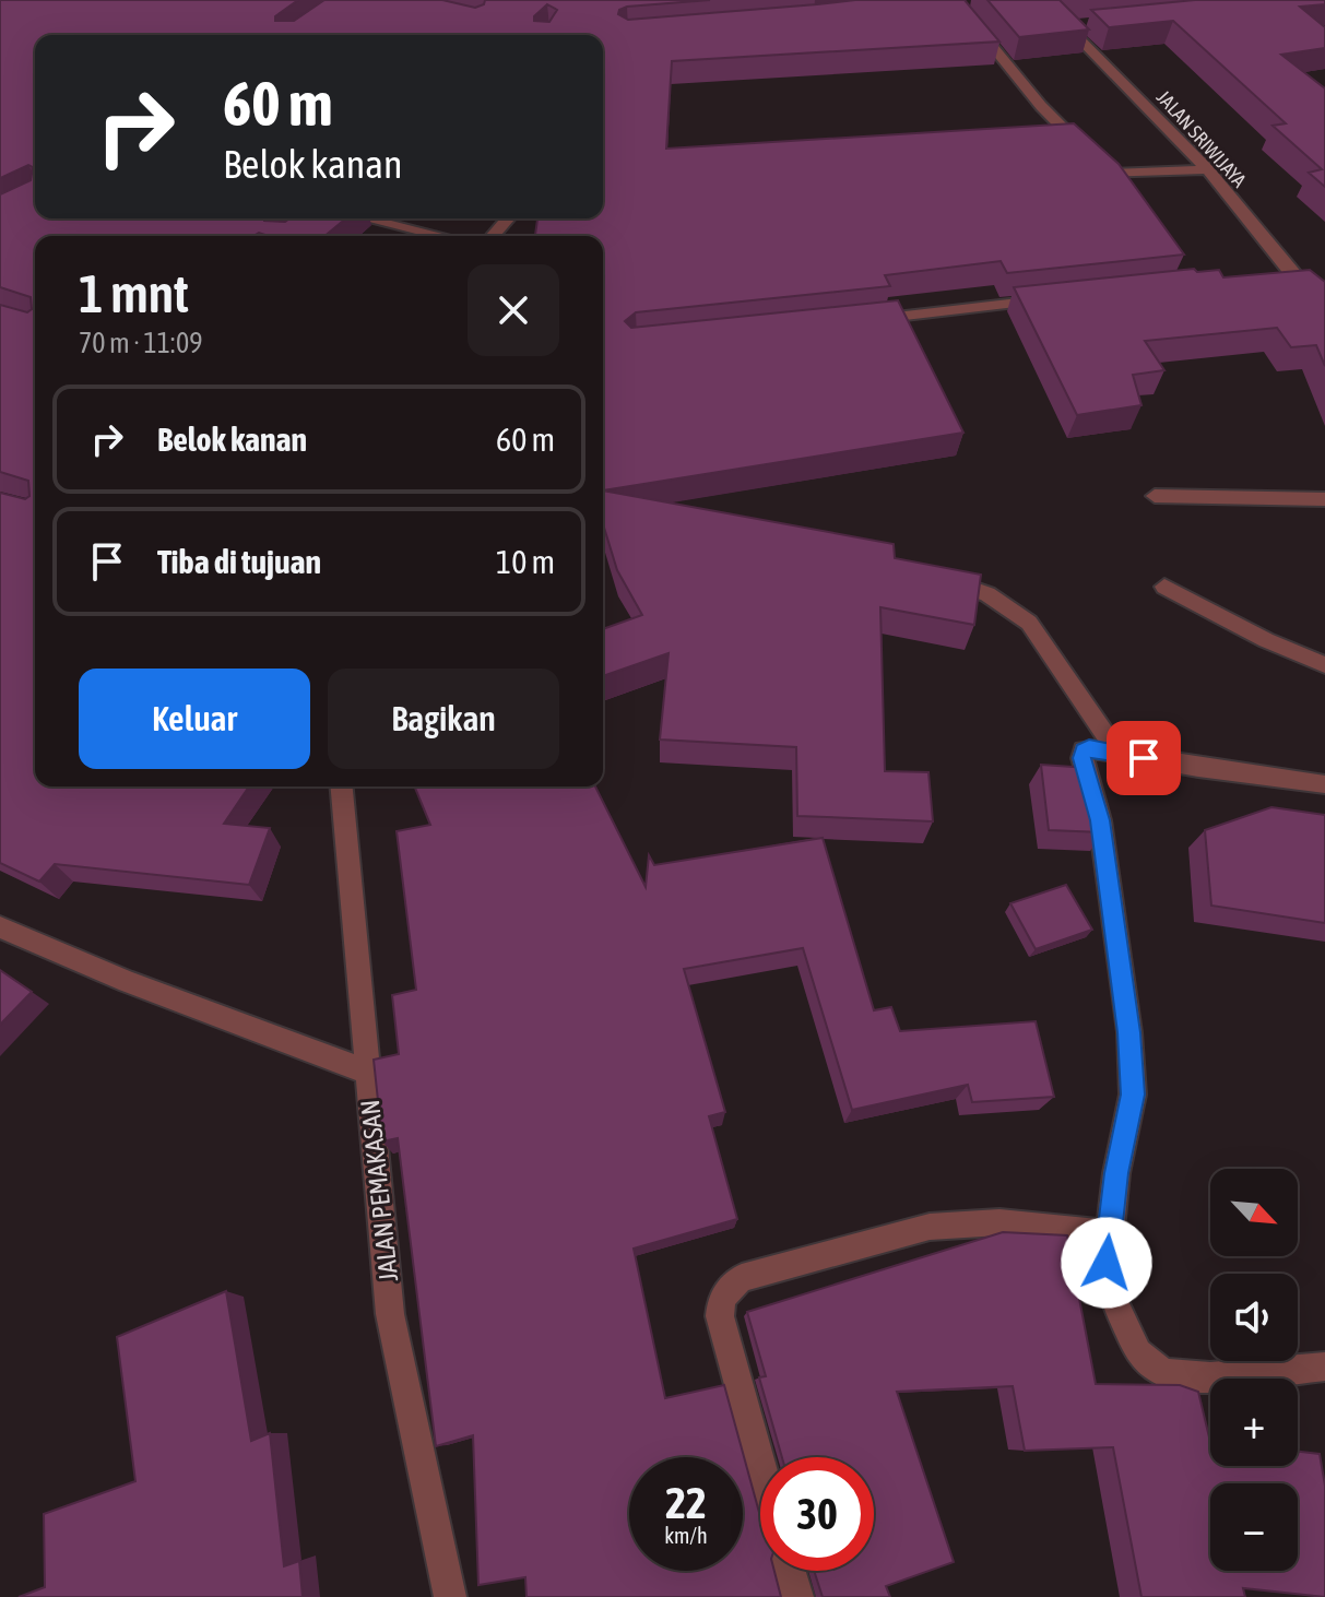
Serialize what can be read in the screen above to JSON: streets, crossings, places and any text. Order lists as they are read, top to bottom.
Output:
{
  "streets": {
    "street": ["JALAN SRIWIJAYA", "JALAN PEMAKASAN"]
  },
  "north": "bottom right",
  "page": {
    "turn": ["60 m", "Belok kanan"],
    "heading": ["1 mnt", "70 m · 11:09"],
    "list": [
      {
        "name": "Belok kanan",
        "value": "60 m"
      },
      {
        "name": "Tiba di tujuan",
        "value": "10 m"
      }
    ],
    "buttons": ["Keluar", "Bagikan"],
    "map_buttons": ["+", "−"],
    "speed": "22 km/h",
    "limit": "30"
  }
}
